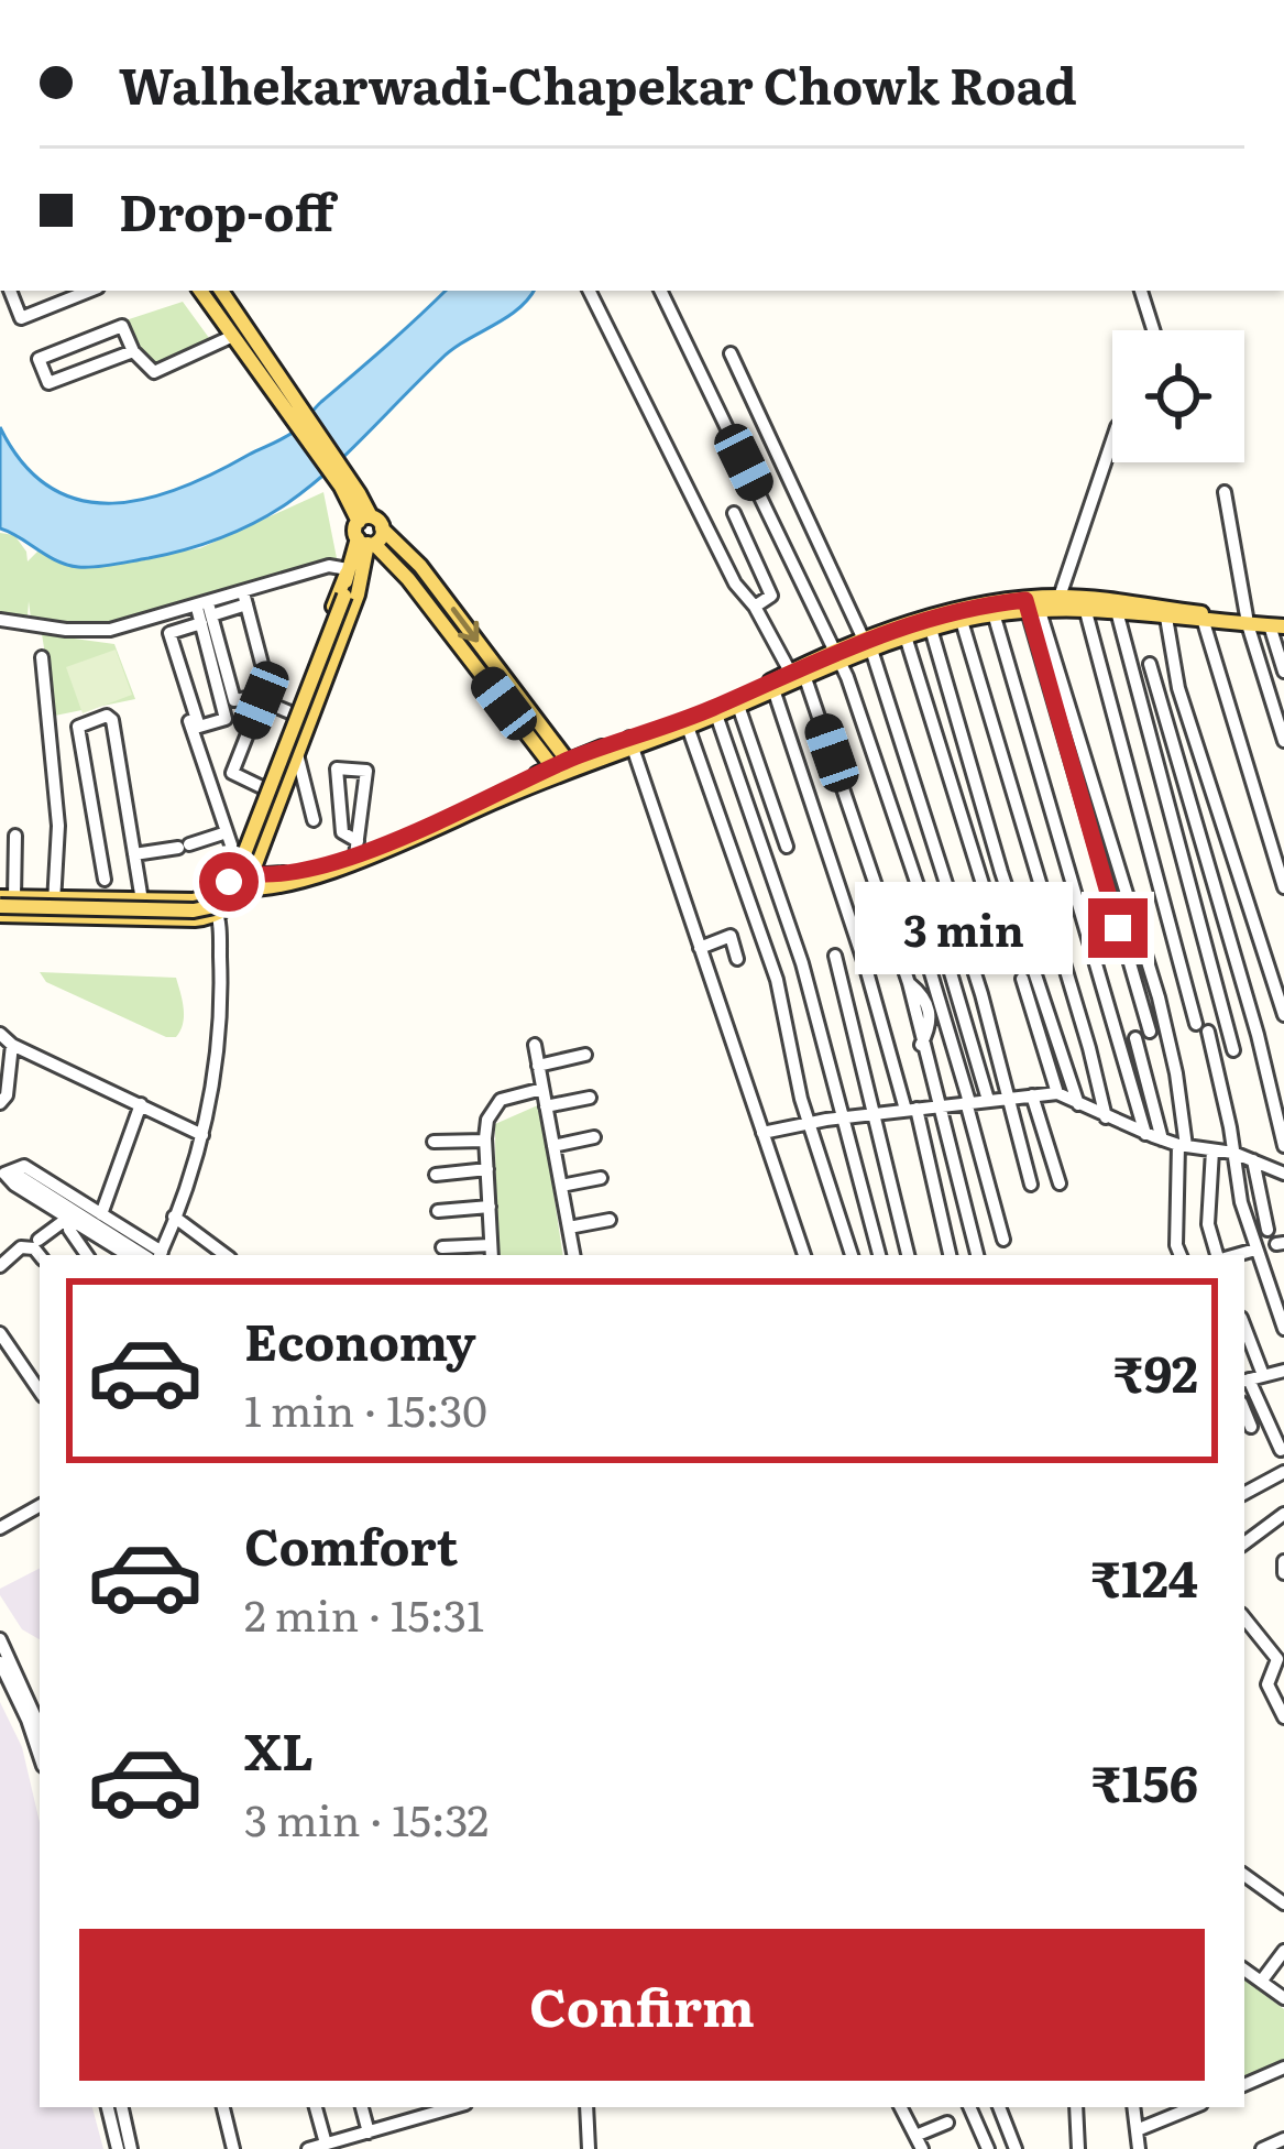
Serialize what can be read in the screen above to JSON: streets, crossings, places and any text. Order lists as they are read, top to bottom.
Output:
{
  "page": {
    "banner": ["Walhekarwadi-Chapekar Chowk Road", "Drop-off"],
    "bubble": "3 min",
    "list": [
      {
        "name": "Economy",
        "note": "1 min · 15:30",
        "value": "₹92"
      },
      {
        "name": "Comfort",
        "note": "2 min · 15:31",
        "value": "₹124"
      },
      {
        "name": "XL",
        "note": "3 min · 15:32",
        "value": "₹156"
      }
    ],
    "buttons": "Confirm"
  }
}
